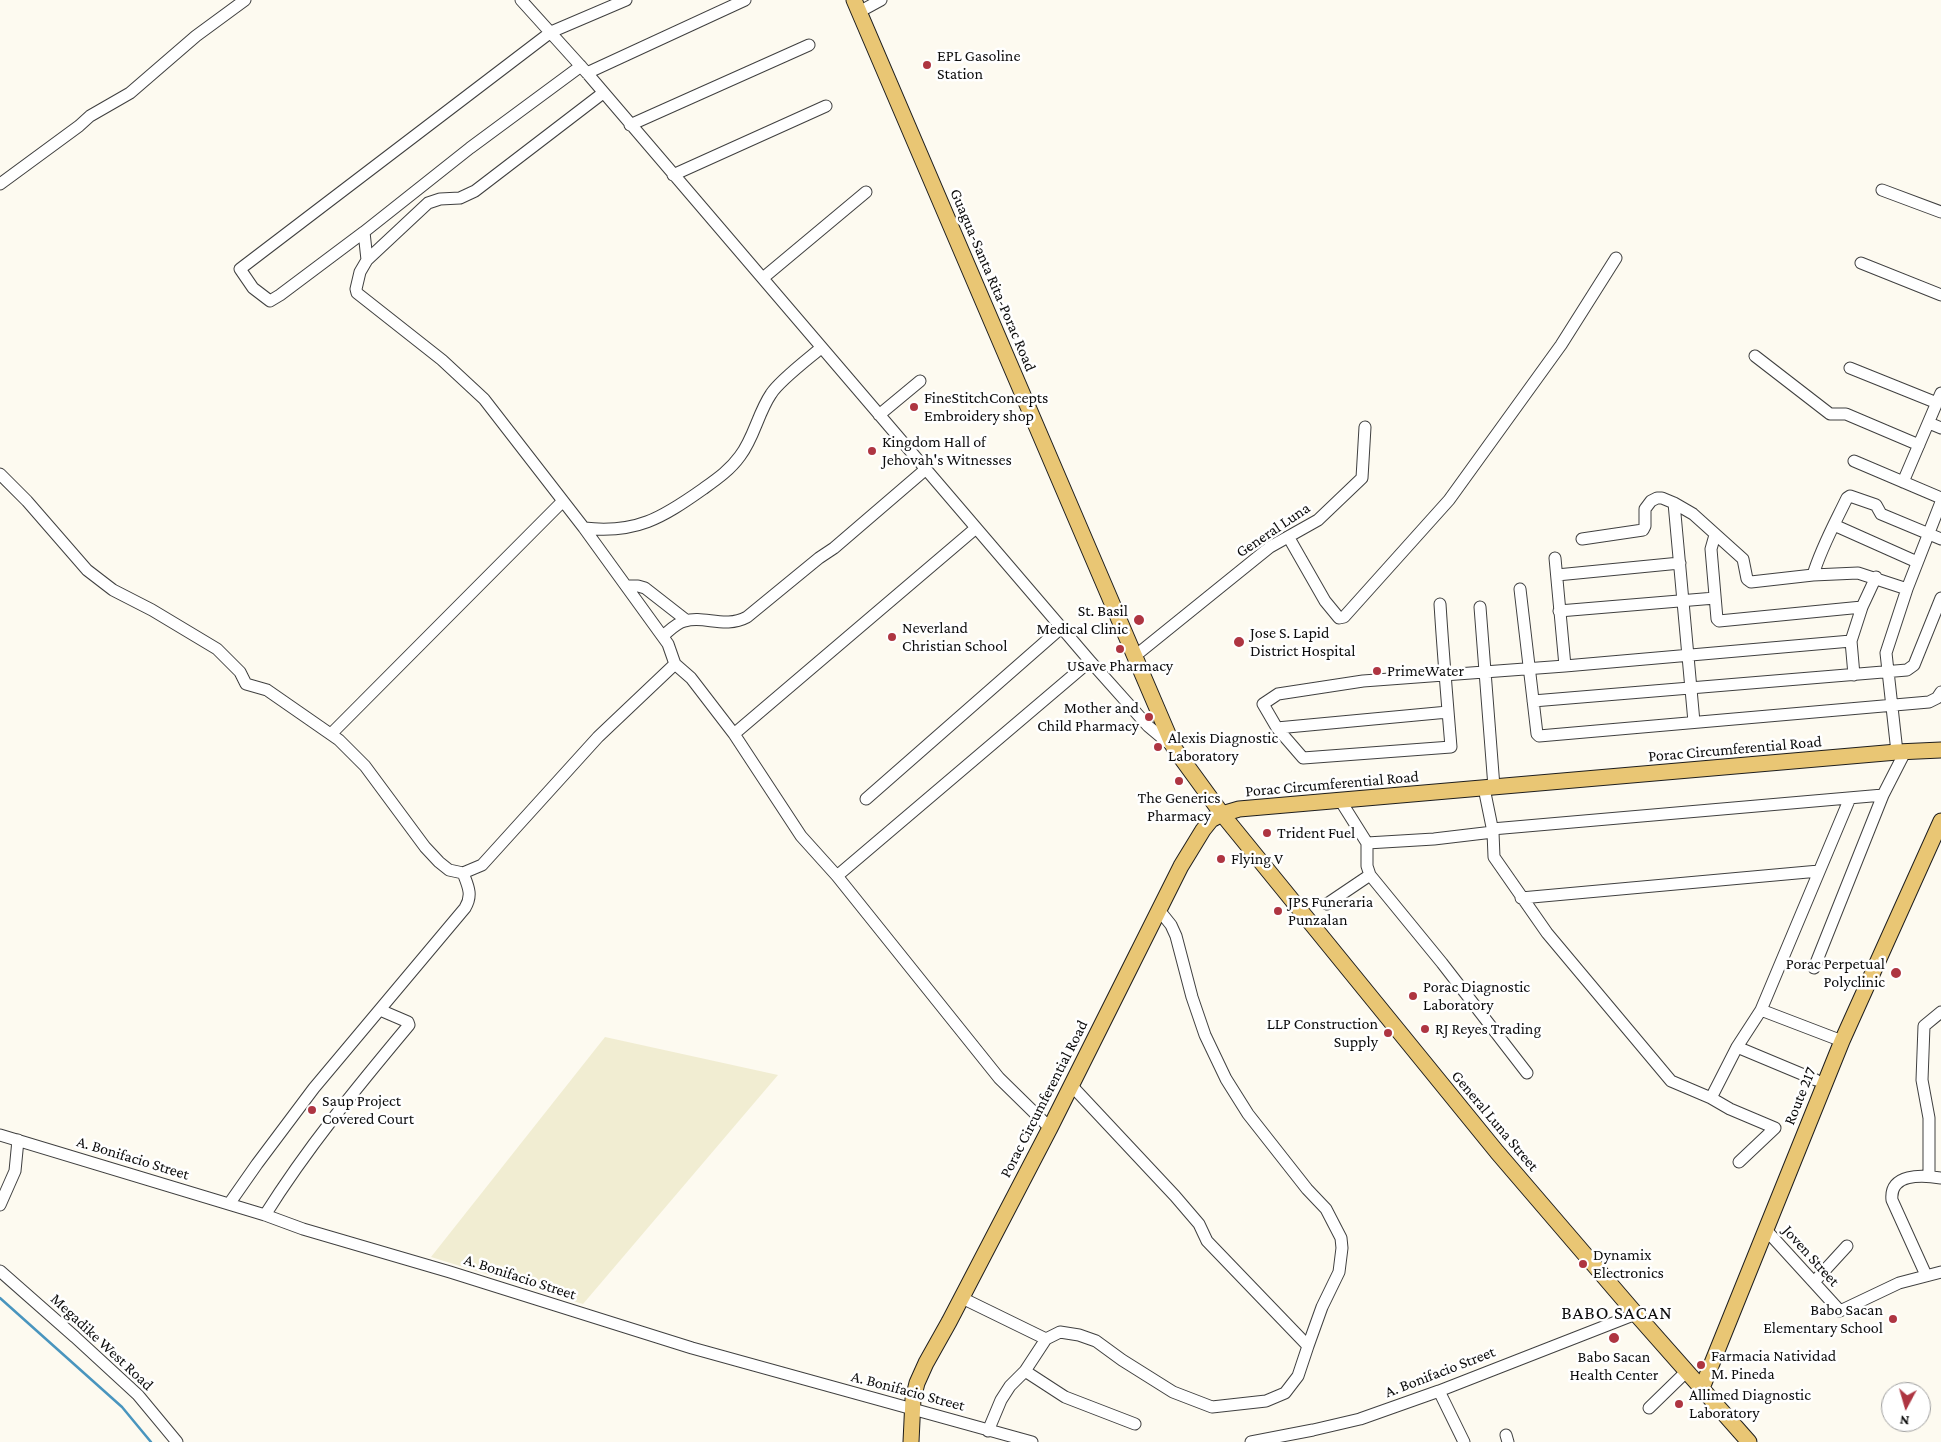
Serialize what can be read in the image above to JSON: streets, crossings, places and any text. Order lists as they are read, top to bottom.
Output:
{
  "streets": {
    "main road": [
      "Guagua-Santa Rita-Porac Road",
      "Porac Circumferential Road",
      "Route 217",
      "General Luna Street"
    ],
    "street": [
      "General Luna",
      "A. Bonifacio Street",
      "Joven Street",
      "Megadike West Road"
    ]
  },
  "crossings": [
    ["Guagua-Santa Rita-Porac Road", "General Luna"],
    ["Guagua-Santa Rita-Porac Road", "Porac Circumferential Road"],
    ["Guagua-Santa Rita-Porac Road", "General Luna Street"],
    ["Porac Circumferential Road", "General Luna Street"],
    ["Porac Circumferential Road", "A. Bonifacio Street"],
    ["Route 217", "General Luna Street"],
    ["Route 217", "Joven Street"],
    ["General Luna Street", "A. Bonifacio Street"]
  ],
  "districts": ["BABO SACAN"],
  "places": [
    "EPL Gasoline Station",
    "FineStitchConcepts Embroidery shop",
    "Kingdom Hall of Jehovah's Witnesses",
    "St. Basil Medical Clinic",
    "Neverland Christian School",
    "Jose S. Lapid District Hospital",
    "USave Pharmacy",
    "PrimeWater",
    "Mother and Child Pharmacy",
    "Alexis Diagnostic Laboratory",
    "The Generics Pharmacy",
    "Trident Fuel",
    "Flying V",
    "JPS Funeraria Punzalan",
    "Porac Perpetual Polyclinic",
    "Porac Diagnostic Laboratory",
    "RJ Reyes Trading",
    "LLP Construction Supply",
    "Saup Project Covered Court",
    "Dynamix Electronics",
    "Babo Sacan Elementary School",
    "Babo Sacan Health Center",
    "Farmacia Natividad M. Pineda",
    "Allimed Diagnostic Laboratory"
  ],
  "north": "bottom"
}
